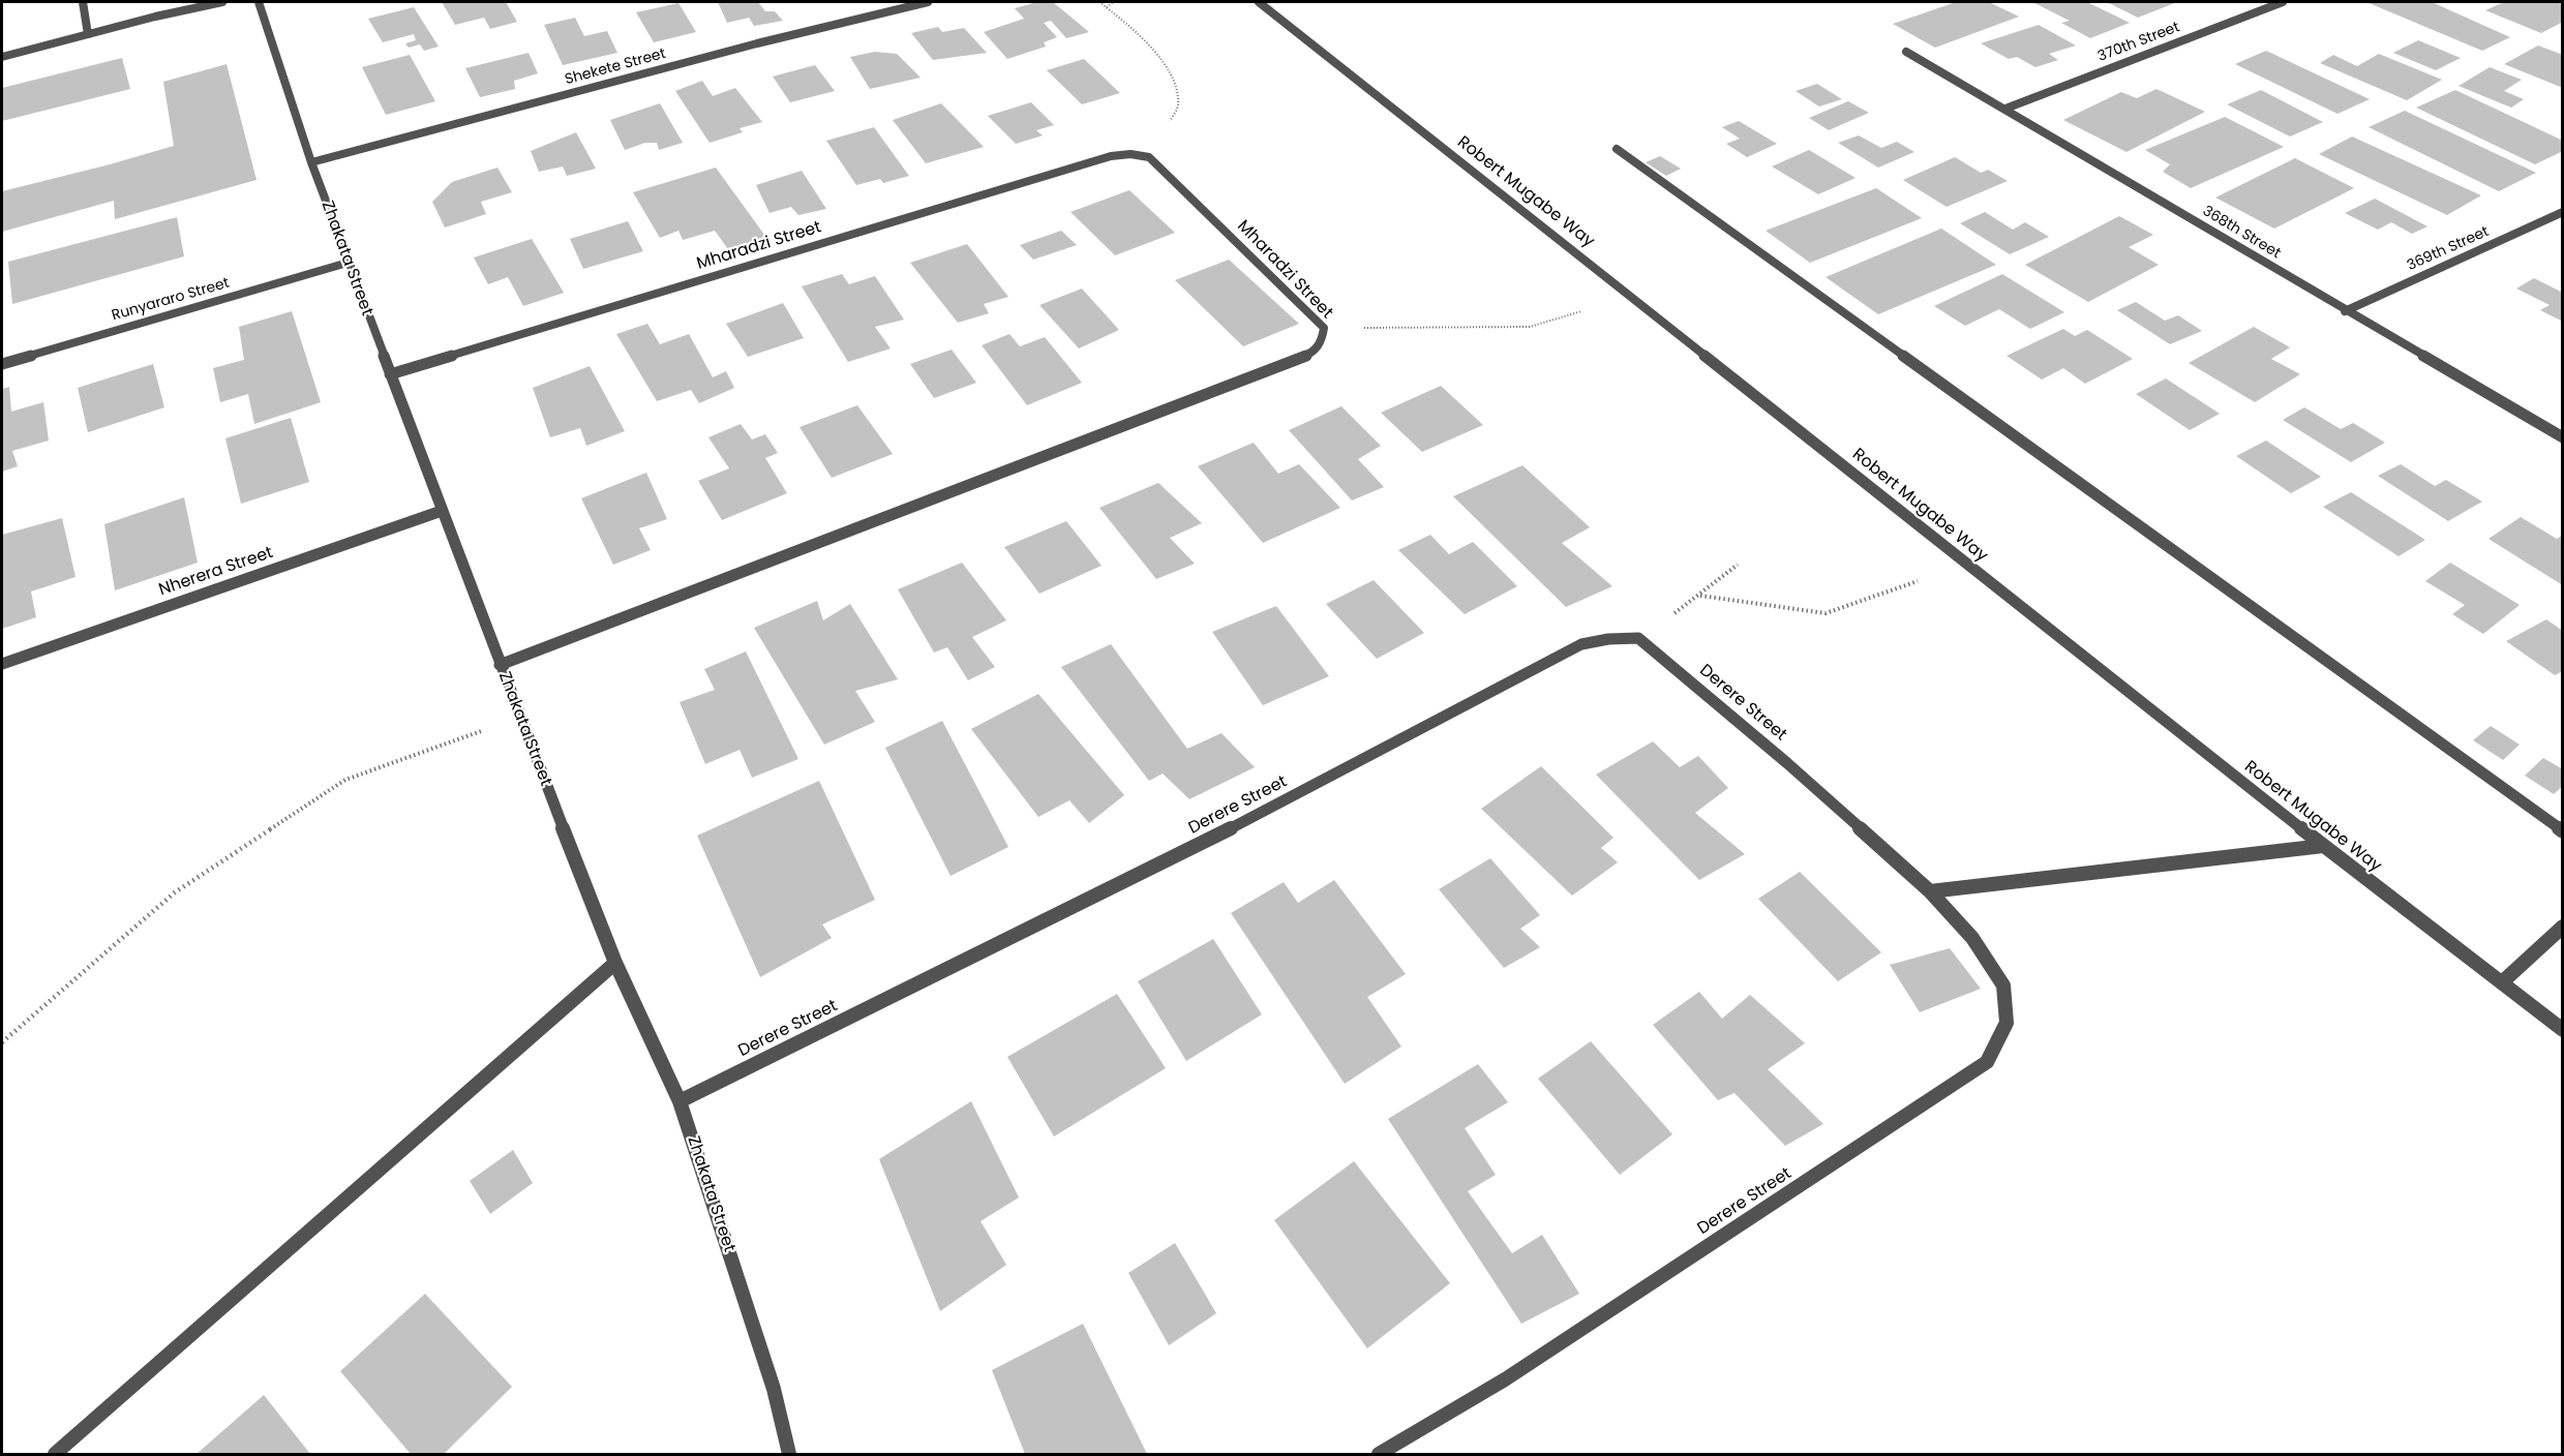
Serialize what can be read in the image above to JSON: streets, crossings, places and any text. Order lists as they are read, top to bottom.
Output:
{
  "streets": {
    "street": [
      "370th Street",
      "Shekete Street",
      "Robert Mugabe Way",
      "368th Street",
      "Mharadzi Street",
      "369th Street",
      "Zhakata Street",
      "Runyararo Street",
      "Nherera Street",
      "Derere Street"
    ]
  },
  "crossings": [
    ["370th Street", "368th Street"],
    ["Shekete Street", "Zhakata Street"],
    ["368th Street", "369th Street"],
    ["Mharadzi Street", "Zhakata Street"],
    ["Zhakata Street", "Runyararo Street"],
    ["Zhakata Street", "Nherera Street"],
    ["Zhakata Street", "Derere Street"]
  ]
}
